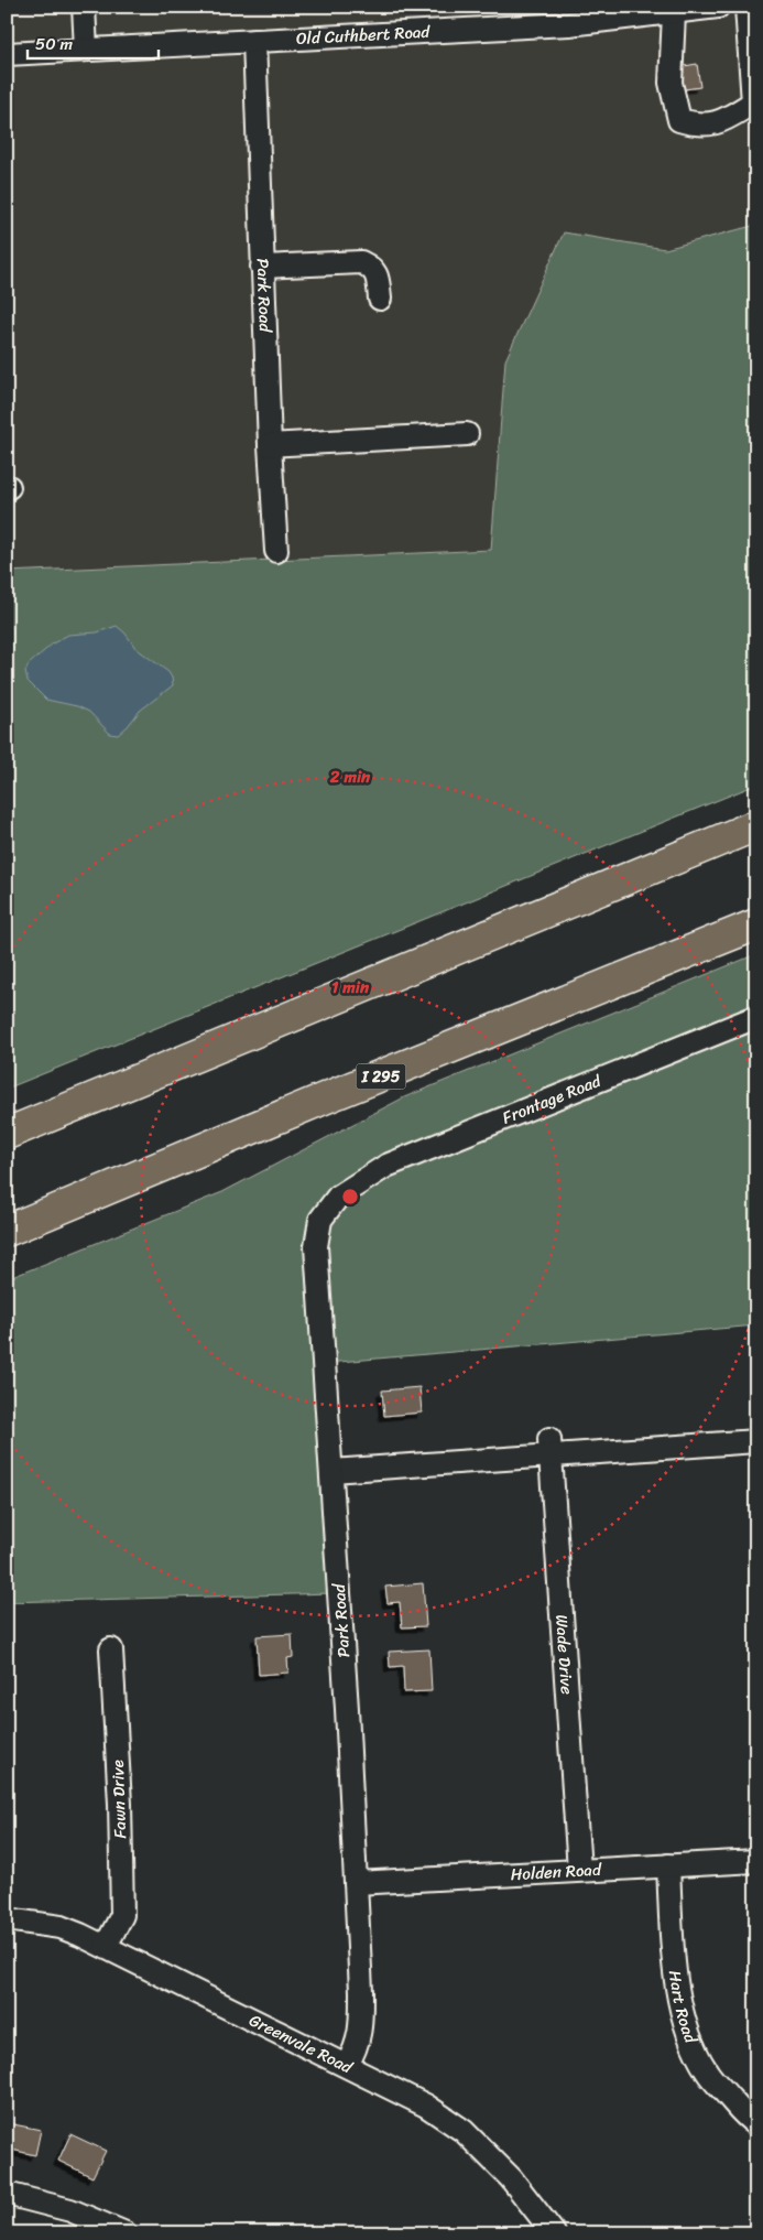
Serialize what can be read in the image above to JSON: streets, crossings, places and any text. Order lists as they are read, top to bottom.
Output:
{
  "streets": {
    "highway": ["I 295"],
    "street": [
      "Old Cuthbert Road",
      "Park Road",
      "Frontage Road",
      "Wade Drive",
      "Fawn Drive",
      "Holden Road",
      "Hart Road",
      "Greenvale Road"
    ]
  },
  "crossings": [
    ["Old Cuthbert Road", "Park Road"],
    ["Park Road", "Frontage Road"],
    ["Park Road", "Holden Road"],
    ["Park Road", "Greenvale Road"],
    ["Wade Drive", "Holden Road"],
    ["Fawn Drive", "Greenvale Road"],
    ["Holden Road", "Hart Road"]
  ],
  "scale_bar": "50 m",
  "rings": ["2 min", "1 min"]
}
